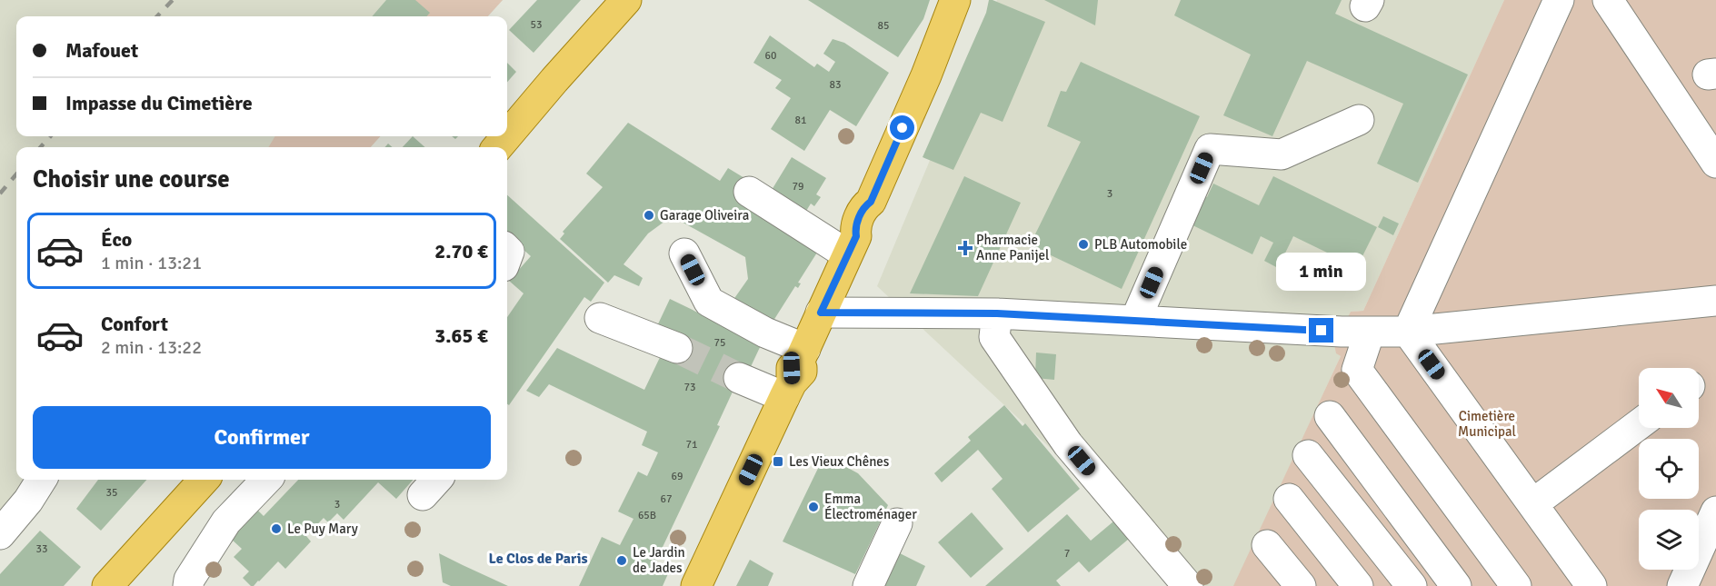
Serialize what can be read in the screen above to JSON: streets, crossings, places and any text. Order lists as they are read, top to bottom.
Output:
{
  "districts": ["Le Clos de Paris"],
  "parks": ["Cimetière Municipal"],
  "places": {
    "other": [
      "Garage Oliveira",
      "PLB Automobile",
      "Emma Électroménager",
      "Le Puy Mary",
      "Le Jardin de Jades"
    ],
    "health": ["Pharmacie Anne Panijel"],
    "transit": ["Les Vieux Chênes"]
  },
  "house_numbers": [
    "53",
    "85",
    "60",
    "83",
    "81",
    "79",
    "3",
    "75",
    "73",
    "71",
    "69",
    "35",
    "67",
    "3",
    "65B",
    "33",
    "7"
  ],
  "north": "top left",
  "page": {
    "banner": ["Mafouet", "Impasse du Cimetière"],
    "heading": "Choisir une course",
    "list": [
      {
        "name": "Éco",
        "note": "1 min · 13:21",
        "value": "2.70 €"
      },
      {
        "name": "Confort",
        "note": "2 min · 13:22",
        "value": "3.65 €"
      }
    ],
    "bubble": "1 min",
    "buttons": "Confirmer"
  }
}
